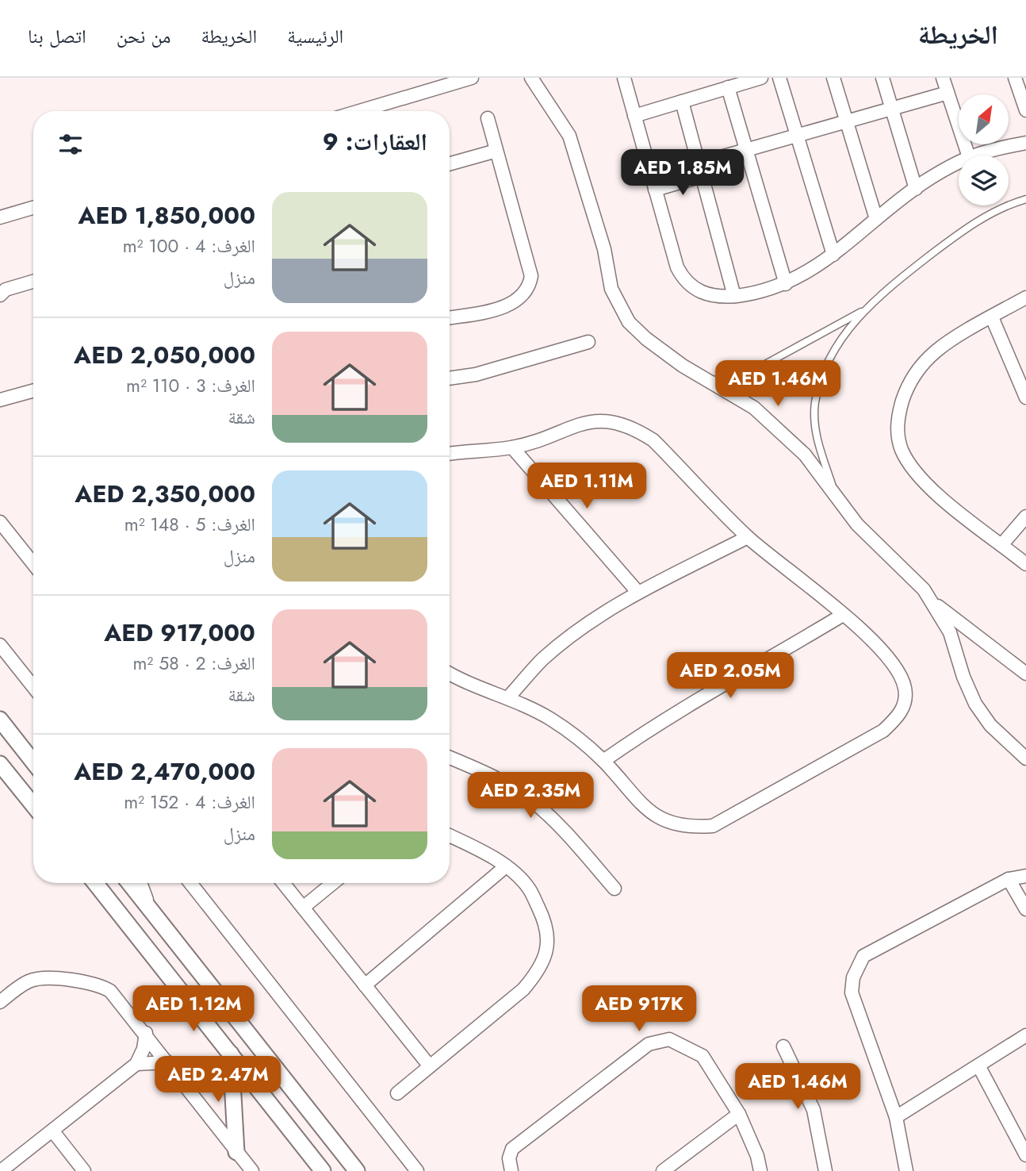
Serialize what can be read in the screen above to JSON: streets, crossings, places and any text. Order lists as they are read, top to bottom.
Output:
{
  "north": "top right",
  "page": {
    "header": "الخريطة",
    "nav": [
      "الرئيسية",
      "الخريطة",
      "من نحن",
      "اتصل بنا"
    ],
    "heading": "العقارات: 9",
    "price": [
      "AED 1.85M",
      "AED 1.46M",
      "AED 1.11M",
      "AED 2.05M",
      "AED 2.35M",
      "AED 1.12M",
      "AED 917K",
      "AED 2.47M",
      "AED 1.46M"
    ],
    "list": [
      {
        "name": "AED 1,850,000",
        "note": "الغرف: 4 · 100 m² · منزل"
      },
      {
        "name": "AED 2,050,000",
        "note": "الغرف: 3 · 110 m² · شقة"
      },
      {
        "name": "AED 2,350,000",
        "note": "الغرف: 5 · 148 m² · منزل"
      },
      {
        "name": "AED 917,000",
        "note": "الغرف: 2 · 58 m² · شقة"
      },
      {
        "name": "AED 2,470,000",
        "note": "الغرف: 4 · 152 m² · منزل"
      }
    ]
  }
}
